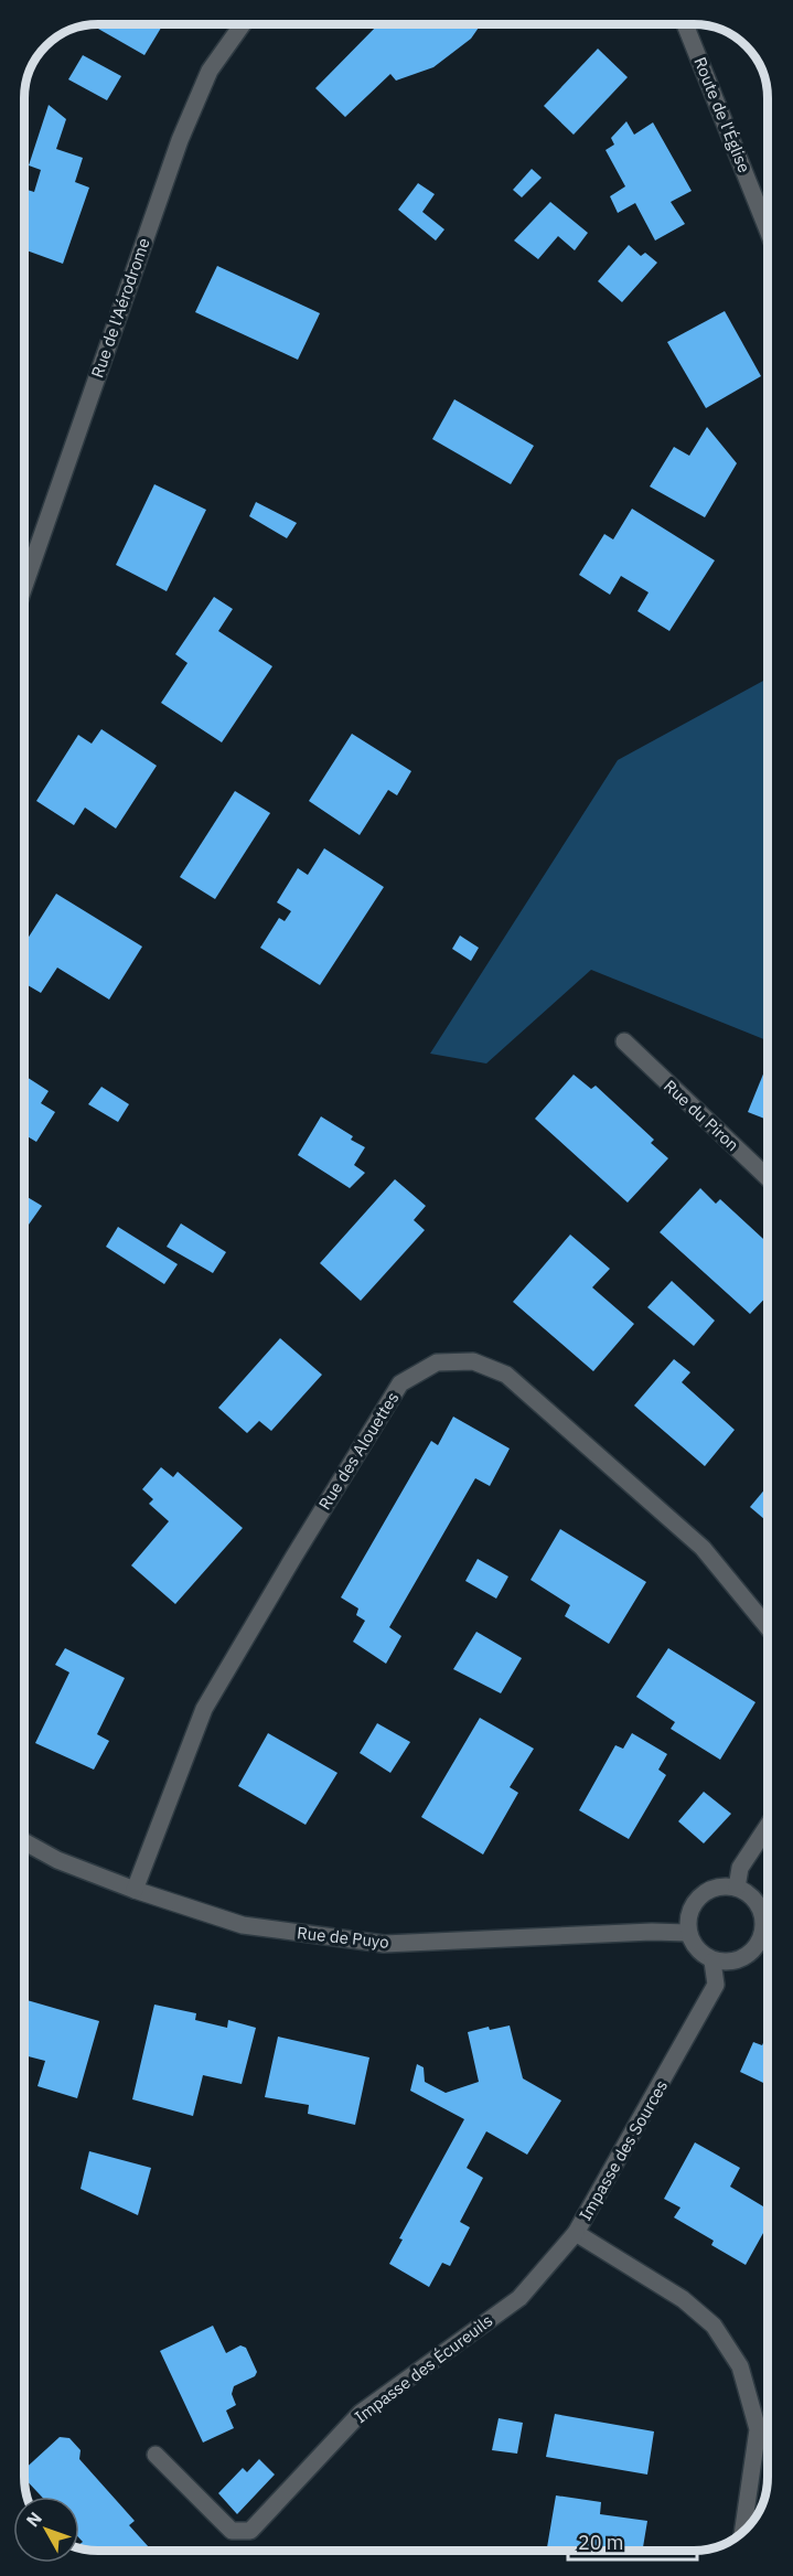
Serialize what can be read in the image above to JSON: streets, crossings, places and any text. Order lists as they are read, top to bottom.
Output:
{
  "streets": {
    "street": [
      "Route de l'Église",
      "Rue de l'Aérodrome",
      "Rue du Piron",
      "Rue des Alouettes",
      "Rue de Puyo",
      "Impasse des Sources",
      "Impasse des Écureuils"
    ]
  },
  "crossings": [
    ["Rue des Alouettes", "Rue de Puyo"],
    ["Impasse des Sources", "Impasse des Écureuils"]
  ],
  "scale_bar": "20 m",
  "north": "top left"
}
